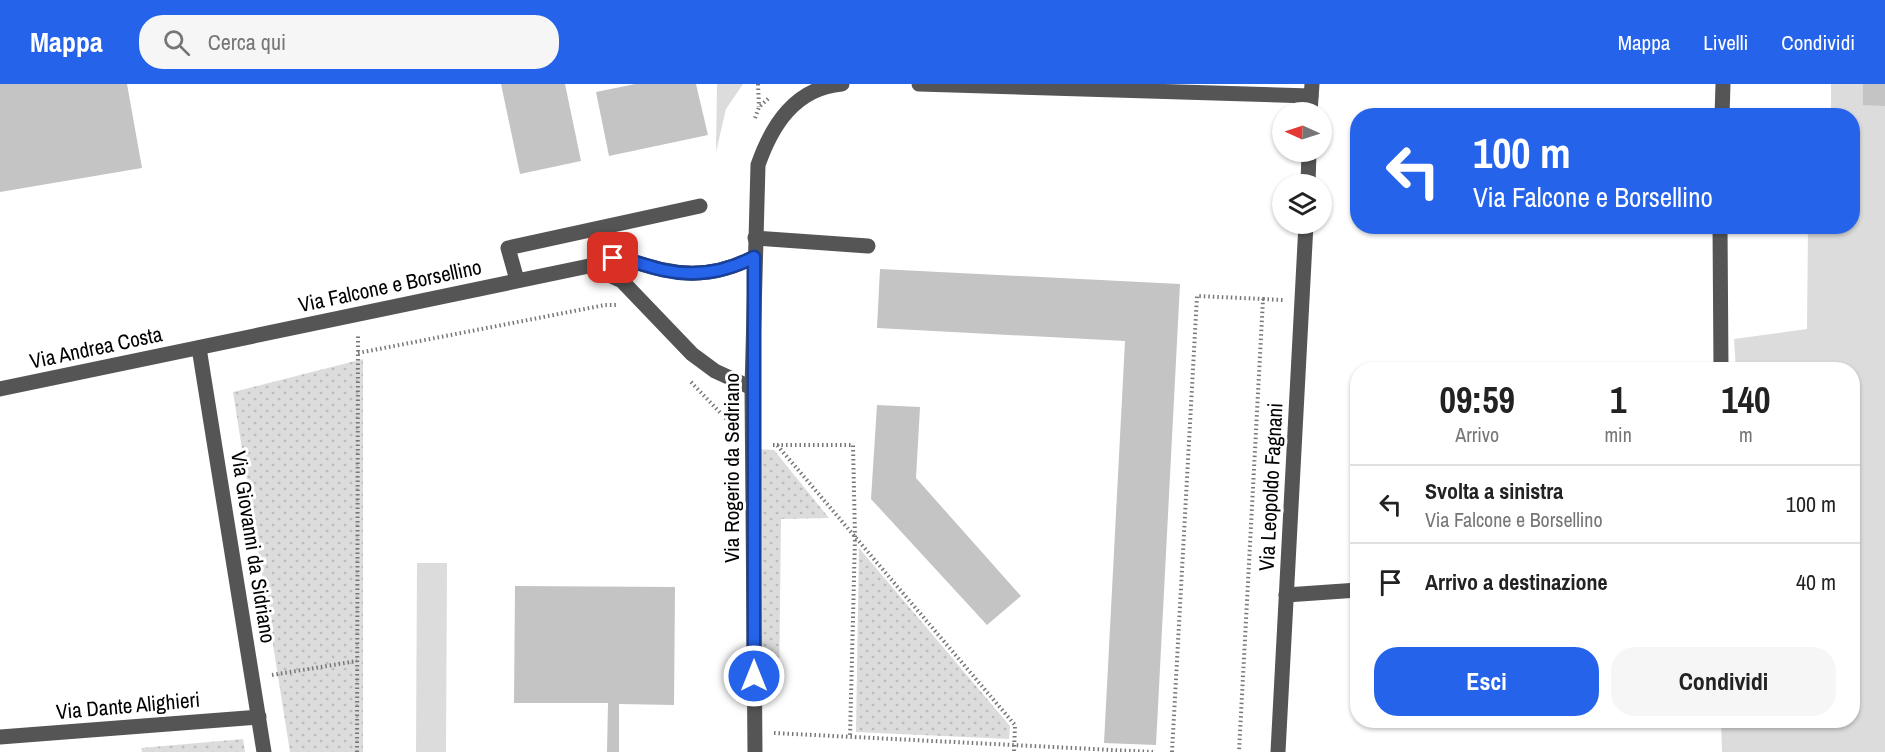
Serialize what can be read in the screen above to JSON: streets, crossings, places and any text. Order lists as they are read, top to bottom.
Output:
{
  "streets": {
    "street": [
      "Via Falcone e Borsellino",
      "Via Andrea Costa",
      "Via Rogerio da Sedriano",
      "Via Leopoldo Fagnani",
      "Via Giovanni da Sidriano",
      "Via Dante Alighieri"
    ]
  },
  "crossings": [
    ["Via Falcone e Borsellino", "Via Andrea Costa"],
    ["Via Falcone e Borsellino", "Via Rogerio da Sedriano"],
    ["Via Falcone e Borsellino", "Via Giovanni da Sidriano"],
    ["Via Andrea Costa", "Via Giovanni da Sidriano"],
    ["Via Giovanni da Sidriano", "Via Dante Alighieri"]
  ],
  "north": "left",
  "page": {
    "header": "Mappa",
    "search": "Cerca qui",
    "nav": ["Mappa", "Livelli", "Condividi"],
    "turn": ["100 m", "Via Falcone e Borsellino"],
    "eta": [
      "09:59",
      "Arrivo",
      "1",
      "min",
      "140",
      "m"
    ],
    "list": [
      {
        "name": "Svolta a sinistra",
        "note": "Via Falcone e Borsellino",
        "value": "100 m"
      },
      {
        "name": "Arrivo a destinazione",
        "value": "40 m"
      }
    ],
    "buttons": ["Esci", "Condividi"]
  }
}
